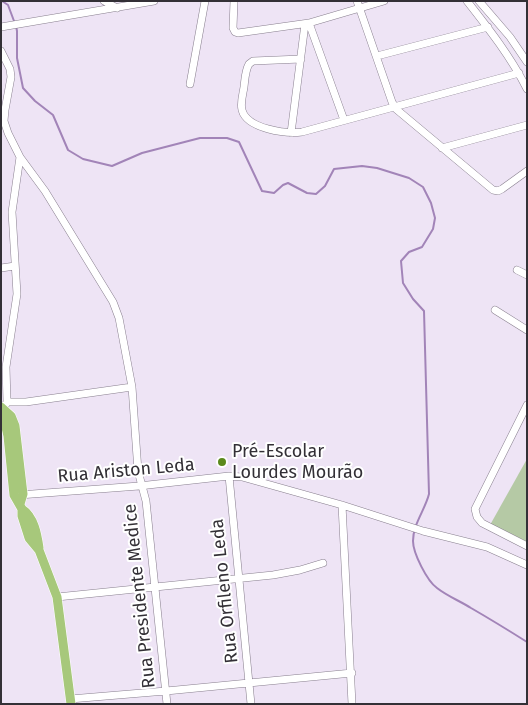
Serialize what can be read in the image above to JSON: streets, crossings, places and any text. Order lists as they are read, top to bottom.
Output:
{
  "streets": {
    "street": ["Rua Ariston Leda", "Rua Orfileno Leda", "Rua Presidente Medice"]
  },
  "crossings": [
    ["Rua Ariston Leda", "Rua Orfileno Leda"],
    ["Rua Ariston Leda", "Rua Presidente Medice"]
  ],
  "places": ["Pré-Escolar Lourdes Mourão"]
}
